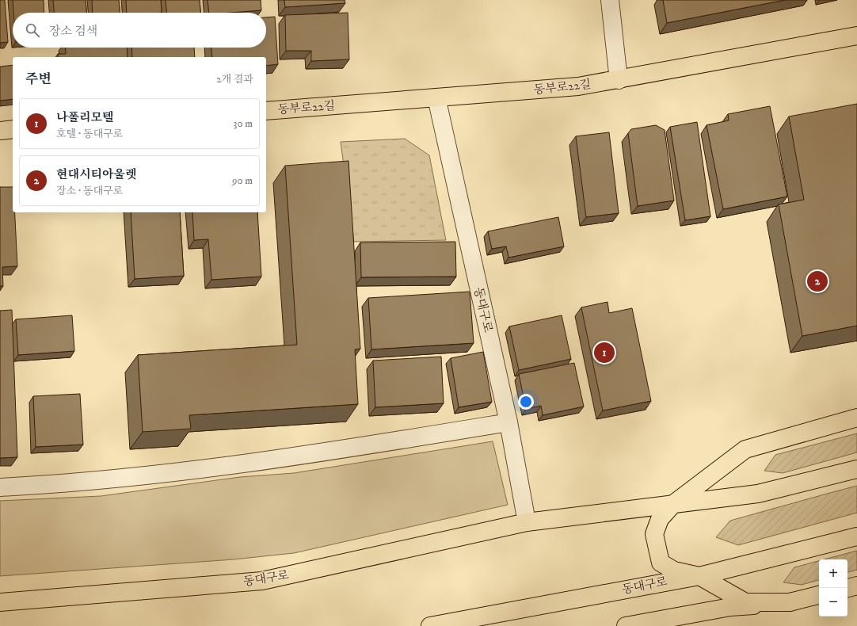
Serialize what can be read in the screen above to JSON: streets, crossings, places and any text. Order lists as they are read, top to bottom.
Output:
{
  "streets": {
    "main road": ["동부로22길", "동대구로"]
  },
  "crossings": [
    ["동부로22길", "동대구로"]
  ],
  "page": {
    "search": "장소 검색",
    "heading": ["주변", "2개 결과"],
    "list": [
      {
        "mark": "1",
        "name": "나폴리모텔",
        "note": "호텔 · 동대구로",
        "value": "30 m"
      },
      {
        "mark": "2",
        "name": "현대시티아울렛",
        "note": "장소 · 동대구로",
        "value": "90 m"
      }
    ],
    "pins": ["2", "1"],
    "map_buttons": ["+", "−"]
  }
}
